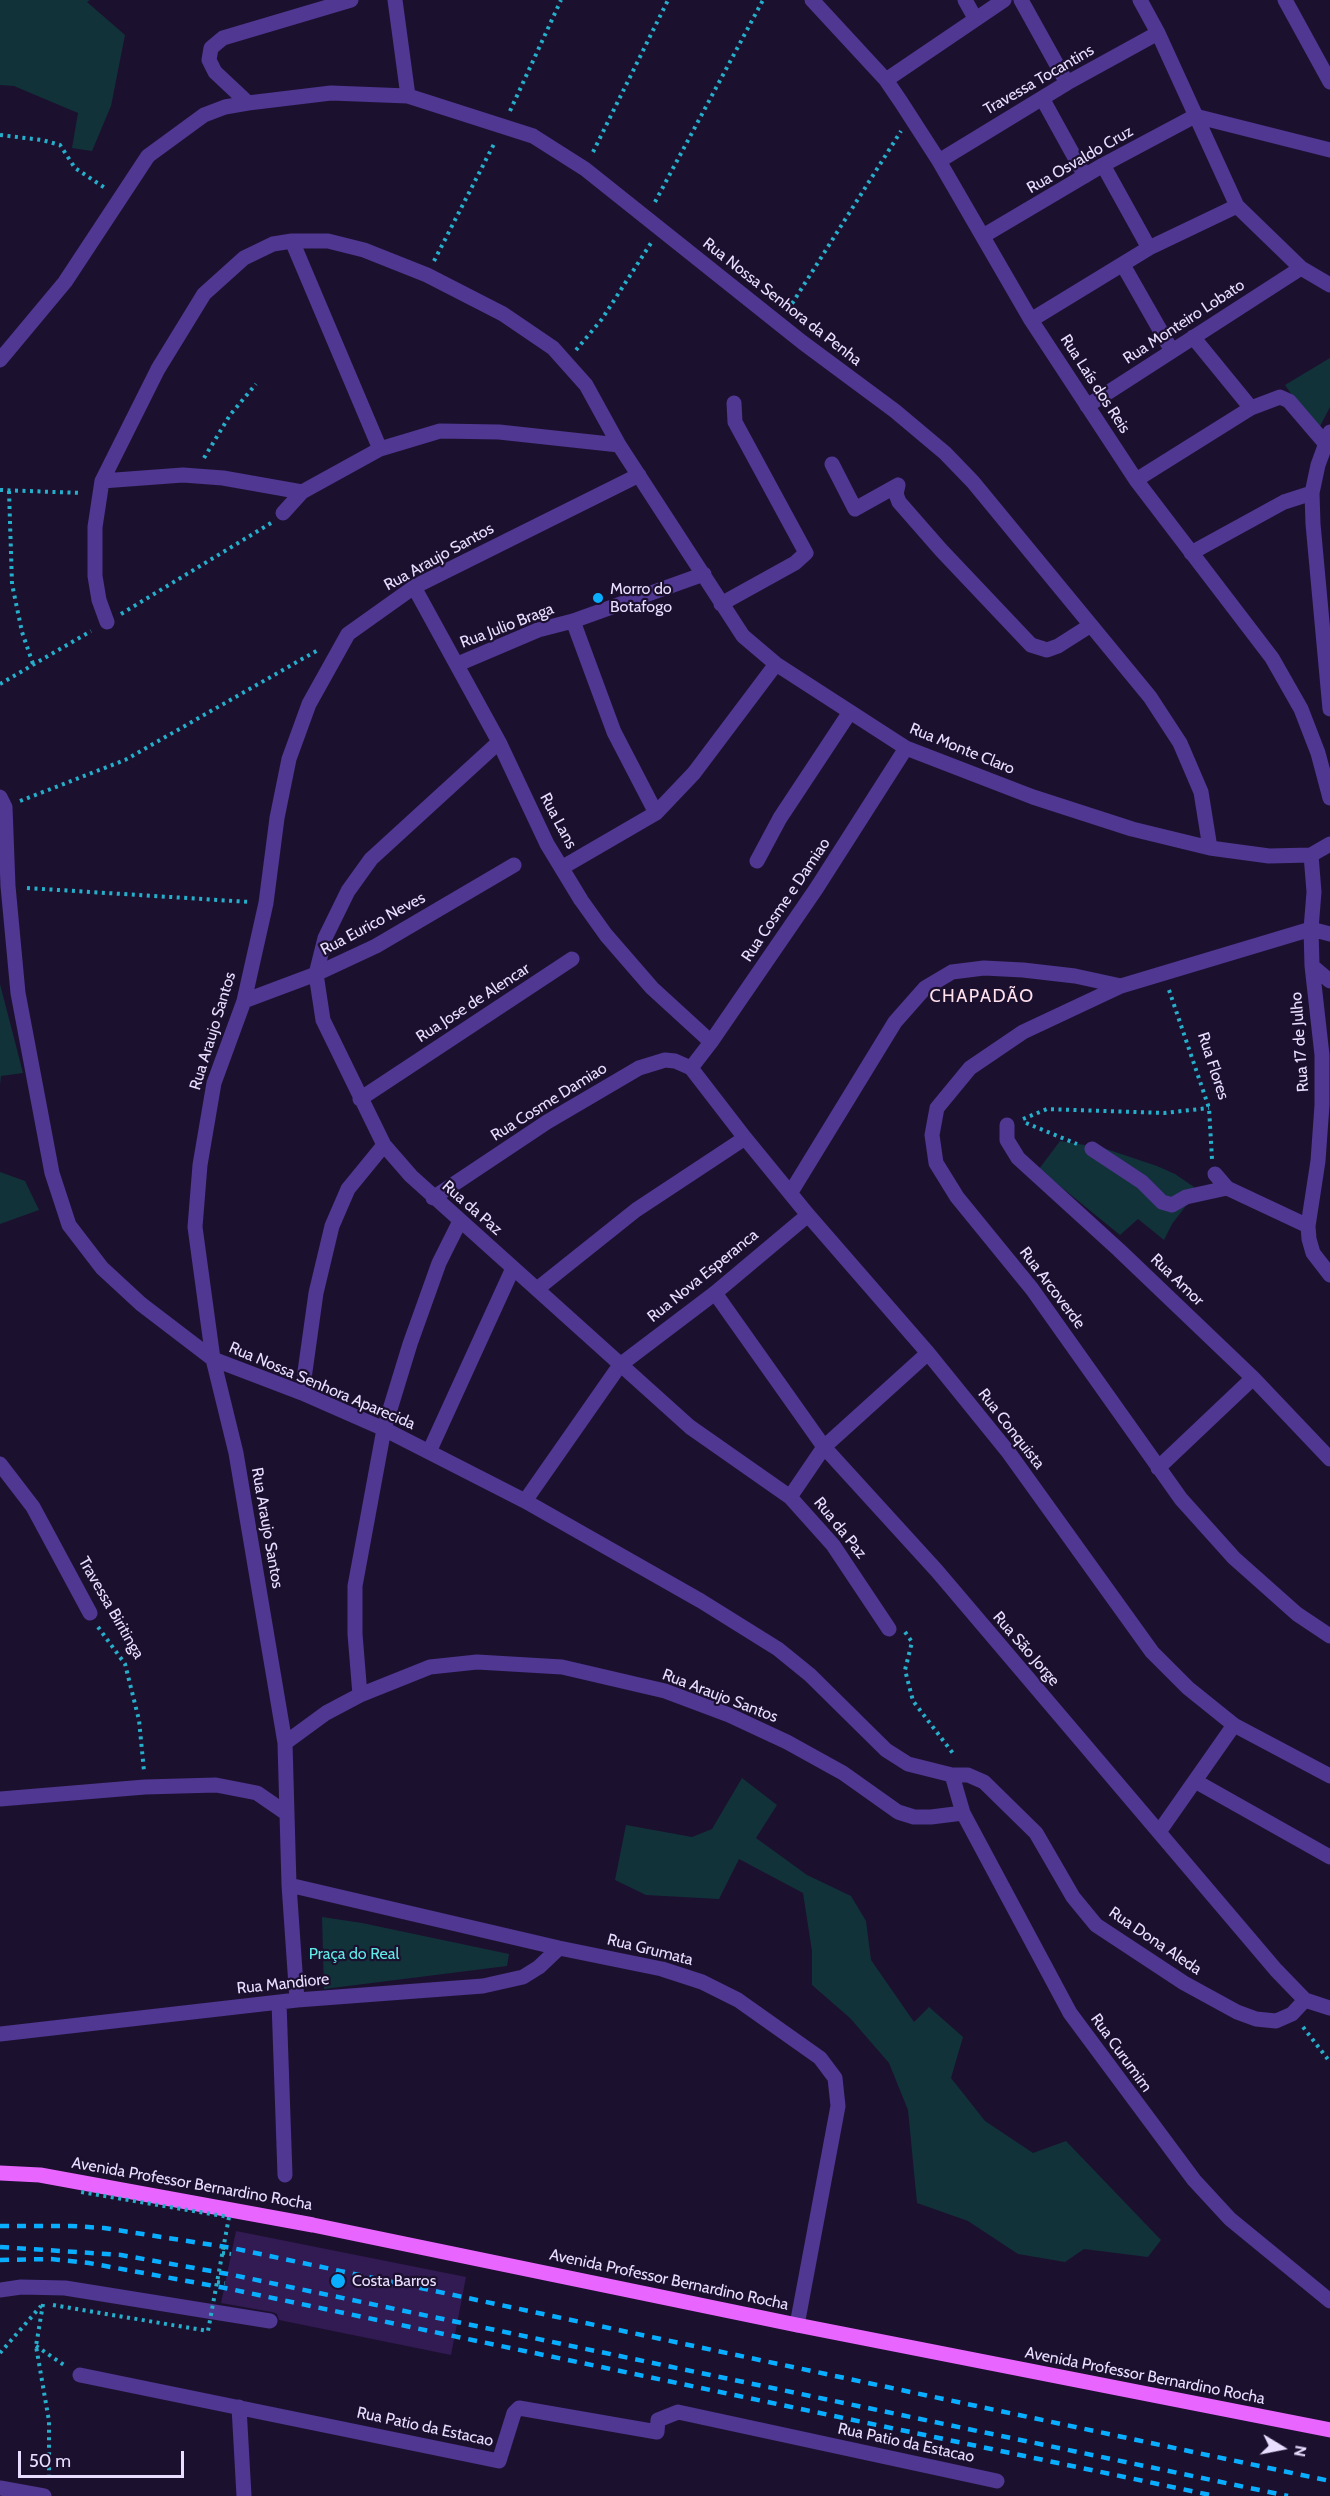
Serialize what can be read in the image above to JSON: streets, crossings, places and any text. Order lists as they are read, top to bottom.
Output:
{
  "streets": {
    "main road": ["Avenida Professor Bernardino Rocha"],
    "street": [
      "Travessa Tocantins",
      "Rua Osvaldo Cruz",
      "Rua Nossa Senhora da Penha",
      "Rua Monteiro Lobato",
      "Rua Laís dos Reis",
      "Rua Araujo Santos",
      "Rua Julio Braga",
      "Rua Monte Claro",
      "Rua Lans",
      "Rua Cosme e Damiao",
      "Rua Eurico Neves",
      "Rua Jose de Alencar",
      "Rua 17 de Julho",
      "Rua Cosme Damiao",
      "Rua da Paz",
      "Rua Nova Esperanca",
      "Rua Amor",
      "Rua Arcoverde",
      "Rua Nossa Senhora Aparecida",
      "Rua Conquista",
      "Travessa Biritinga",
      "Rua São Jorge",
      "Rua Dona Aleda",
      "Rua Grumata",
      "Rua Mandiore",
      "Rua Curumim",
      "Rua Patio da Estacao"
    ],
    "path": ["Rua Flores"]
  },
  "crossings": [
    ["Travessa Tocantins", "Rua Laís dos Reis"],
    ["Rua Osvaldo Cruz", "Rua Laís dos Reis"],
    ["Rua Nossa Senhora da Penha", "Rua Monte Claro"],
    ["Rua Monteiro Lobato", "Rua Laís dos Reis"],
    ["Rua Araujo Santos", "Rua Monte Claro"],
    ["Rua Araujo Santos", "Rua Lans"],
    ["Rua Araujo Santos", "Rua Eurico Neves"],
    ["Rua Araujo Santos", "Rua Nossa Senhora Aparecida"],
    ["Rua Araujo Santos", "Rua Grumata"],
    ["Rua Araujo Santos", "Rua Mandiore"],
    ["Rua Araujo Santos", "Rua Curumim"],
    ["Rua Julio Braga", "Rua Monte Claro"],
    ["Rua Julio Braga", "Rua Lans"],
    ["Rua Monte Claro", "Rua Cosme e Damiao"],
    ["Rua Monte Claro", "Rua 17 de Julho"],
    ["Rua Lans", "Rua Cosme e Damiao"],
    ["Rua Lans", "Rua da Paz"],
    ["Rua Cosme e Damiao", "Rua Cosme Damiao"],
    ["Rua Cosme e Damiao", "Rua Conquista"],
    ["Rua Eurico Neves", "Rua da Paz"],
    ["Rua Jose de Alencar", "Rua da Paz"],
    ["Rua 17 de Julho", "Rua Arcoverde"],
    ["Rua Flores", "Rua Arcoverde"],
    ["Rua Cosme Damiao", "Rua da Paz"],
    ["Rua Cosme Damiao", "Rua Conquista"],
    ["Rua da Paz", "Rua Nova Esperanca"],
    ["Rua Nova Esperanca", "Rua Nossa Senhora Aparecida"],
    ["Rua Nova Esperanca", "Rua Conquista"],
    ["Rua Nova Esperanca", "Rua São Jorge"],
    ["Rua Nossa Senhora Aparecida", "Rua Dona Aleda"],
    ["Rua Nossa Senhora Aparecida", "Rua Curumim"],
    ["Rua Dona Aleda", "Rua Curumim"],
    ["Rua Grumata", "Rua Mandiore"],
    ["Rua Grumata", "Avenida Professor Bernardino Rocha"]
  ],
  "districts": ["CHAPADÃO"],
  "parks": ["Praça do Real"],
  "places": ["Morro do Botafogo", "Costa Barros"],
  "scale_bar": "50 m",
  "north": "right"
}
